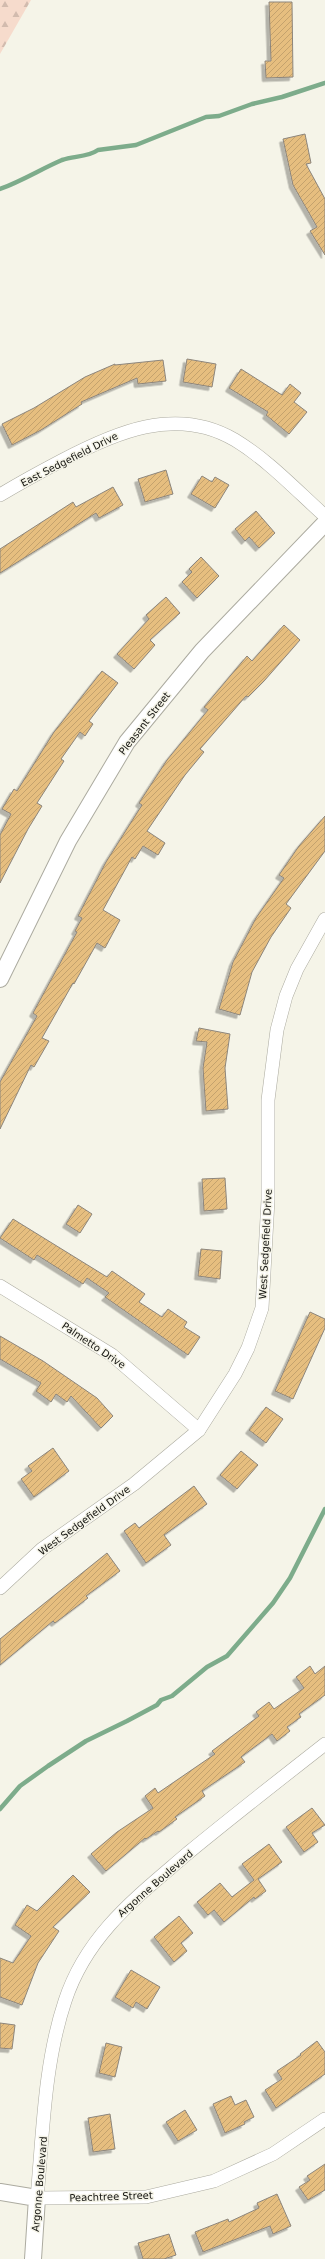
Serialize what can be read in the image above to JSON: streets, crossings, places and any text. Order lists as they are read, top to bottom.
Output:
{
  "streets": {
    "street": [
      "East Sedgefield Drive",
      "Pleasant Street",
      "West Sedgefield Drive",
      "Palmetto Drive",
      "Argonne Boulevard",
      "Peachtree Street"
    ]
  },
  "crossings": [
    ["West Sedgefield Drive", "Palmetto Drive"],
    ["Argonne Boulevard", "Peachtree Street"]
  ]
}
